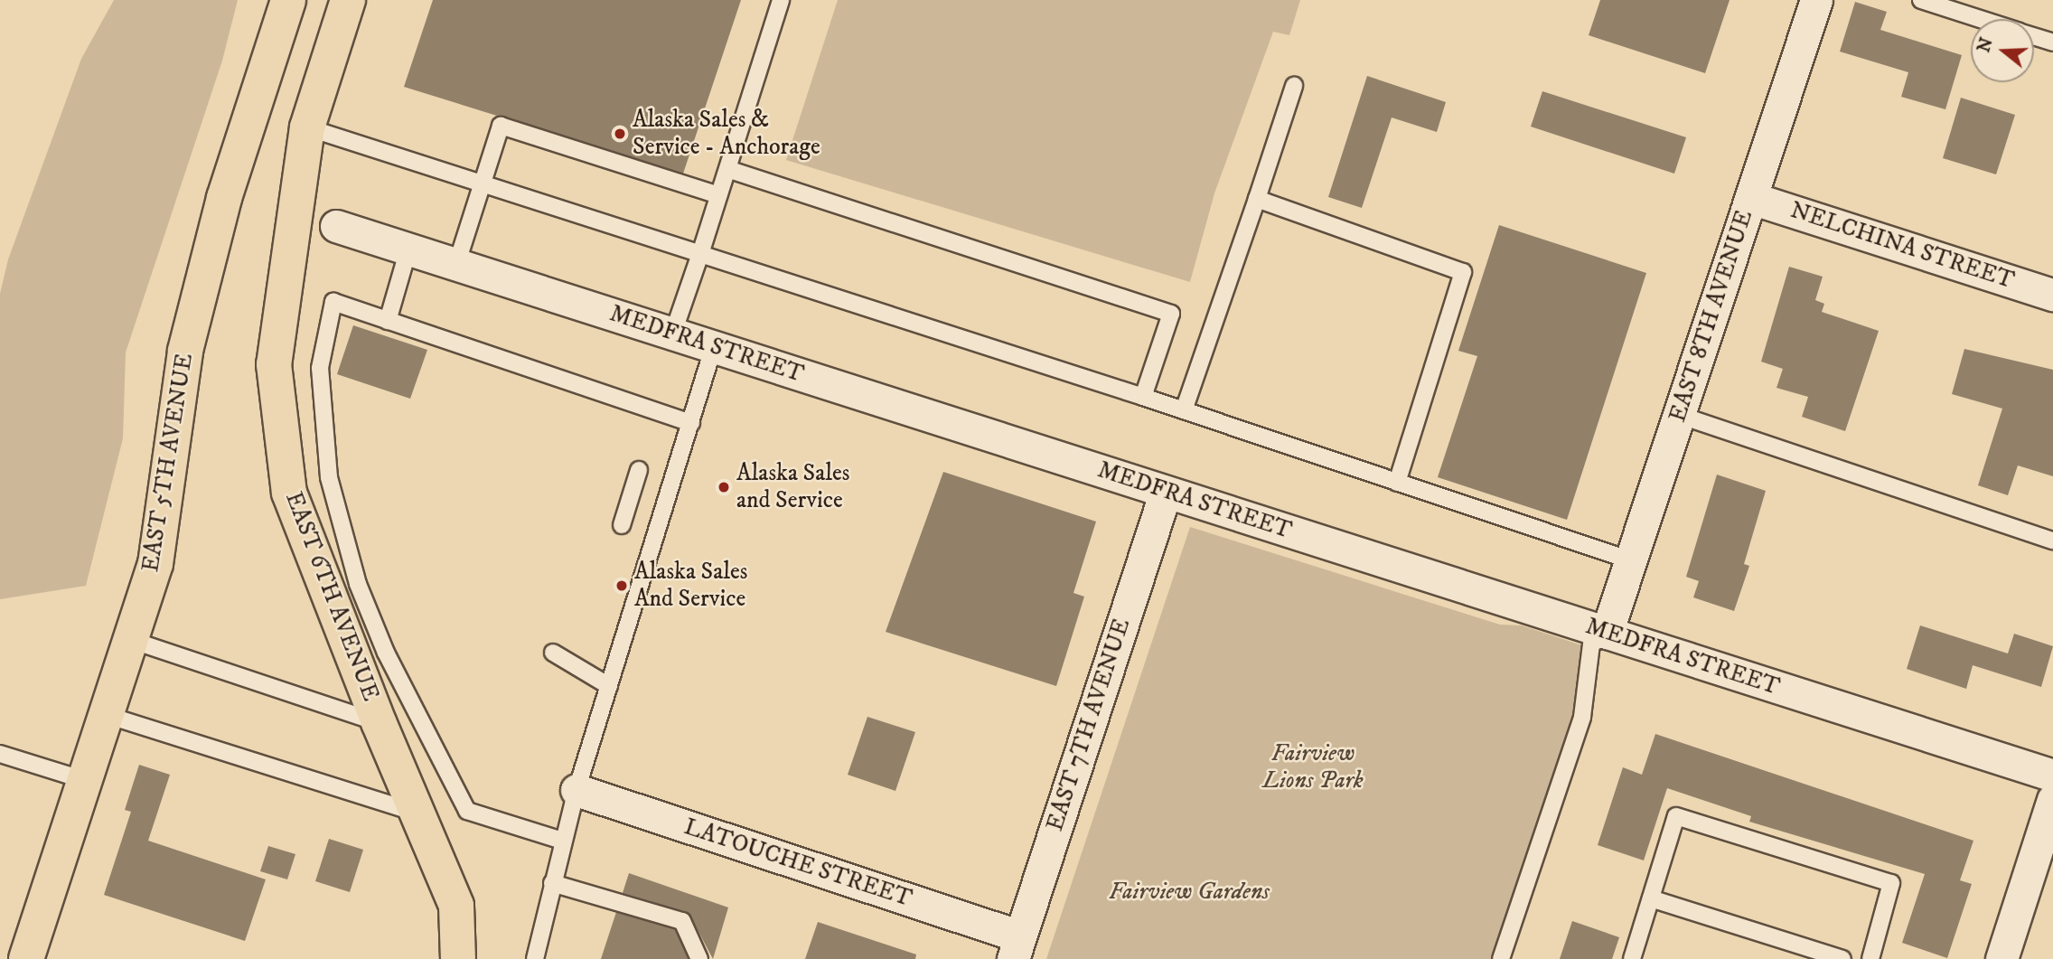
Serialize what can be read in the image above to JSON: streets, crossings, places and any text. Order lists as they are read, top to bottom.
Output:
{
  "streets": {
    "highway": ["EAST 5TH AVENUE", "EAST 6TH AVENUE"],
    "street": [
      "NELCHINA STREET",
      "EAST 8TH AVENUE",
      "MEDFRA STREET",
      "EAST 7TH AVENUE",
      "LATOUCHE STREET"
    ]
  },
  "crossings": [
    ["NELCHINA STREET", "EAST 8TH AVENUE"],
    ["EAST 8TH AVENUE", "MEDFRA STREET"],
    ["MEDFRA STREET", "EAST 7TH AVENUE"],
    ["EAST 7TH AVENUE", "LATOUCHE STREET"]
  ],
  "parks": ["Fairview Lions Park", "Fairview Gardens"],
  "places": ["Alaska Sales & Service - Anchorage", "Alaska Sales and Service", "Alaska Sales And Service"],
  "north": "left"
}
